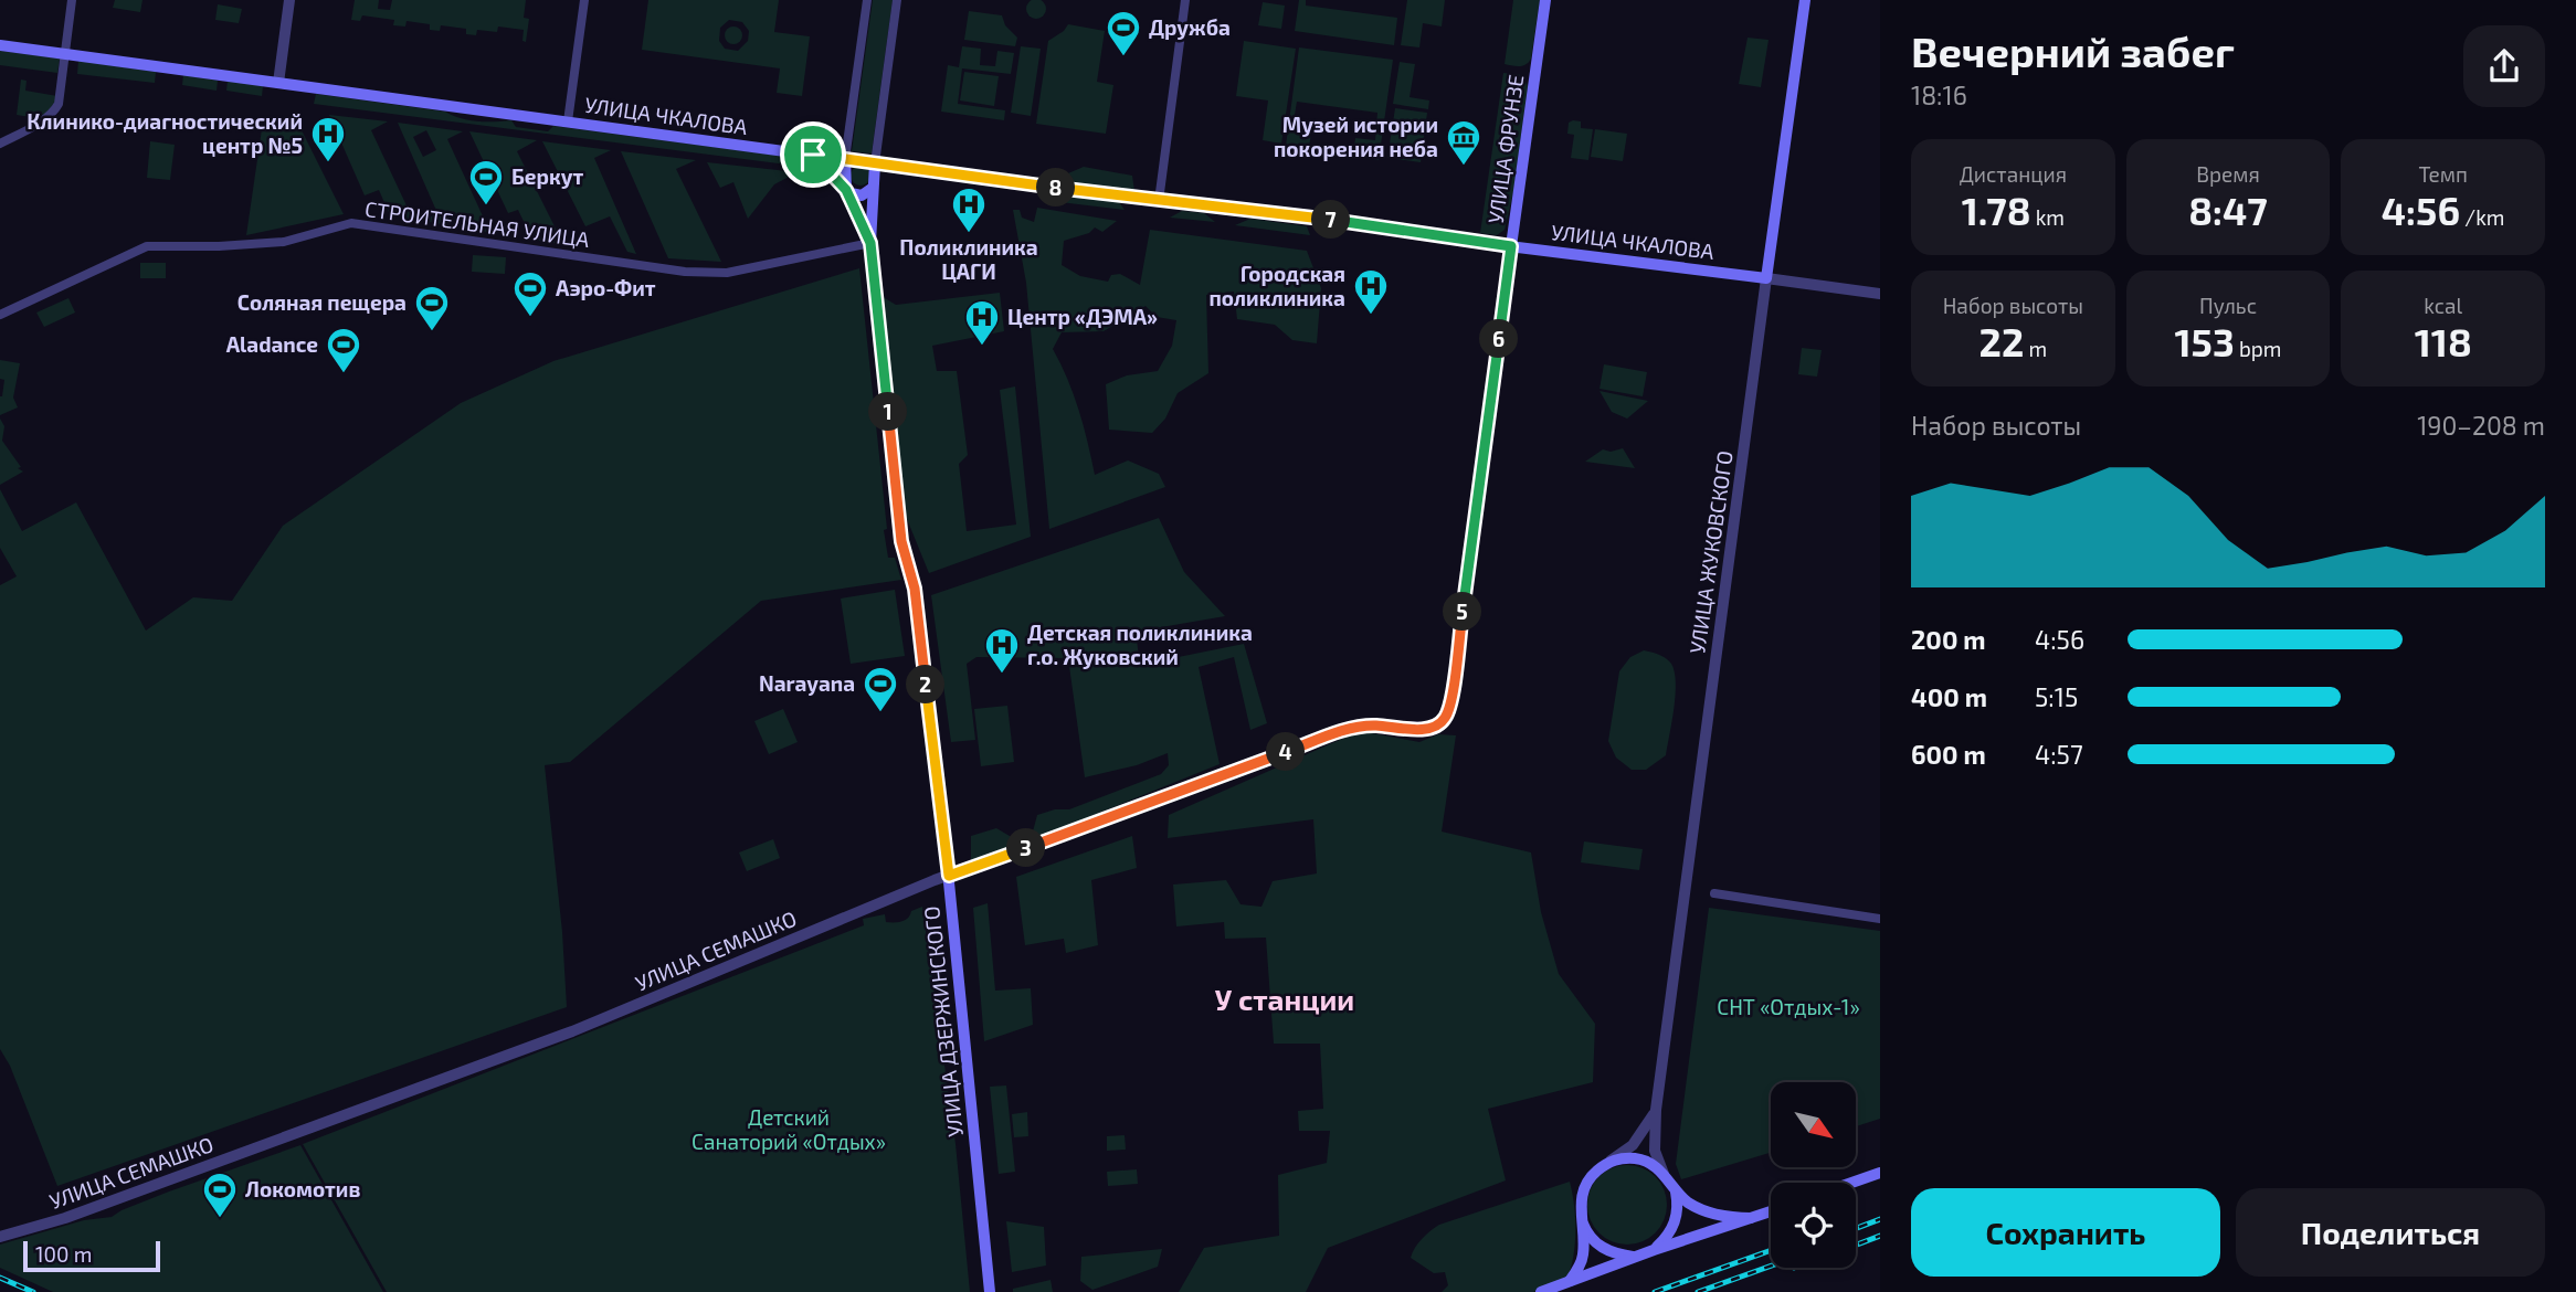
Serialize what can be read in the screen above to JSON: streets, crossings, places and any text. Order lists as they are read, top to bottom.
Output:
{
  "streets": {
    "main road": [
      "УЛИЦА ЧКАЛОВА",
      "УЛИЦА ФРУНЗЕ",
      "УЛИЦА ЖУКОВСКОГО",
      "УЛИЦА ДЗЕРЖИНСКОГО"
    ],
    "street": ["СТРОИТЕЛЬНАЯ УЛИЦА", "УЛИЦА СЕМАШКО"]
  },
  "crossings": [
    ["УЛИЦА ЧКАЛОВА", "УЛИЦА ФРУНЗЕ"],
    ["УЛИЦА ЧКАЛОВА", "УЛИЦА ЖУКОВСКОГО"],
    ["УЛИЦА ЧКАЛОВА", "УЛИЦА ДЗЕРЖИНСКОГО"],
    ["УЛИЦА ФРУНЗЕ", "УЛИЦА СЕМАШКО"],
    ["СТРОИТЕЛЬНАЯ УЛИЦА", "УЛИЦА ДЗЕРЖИНСКОГО"],
    ["УЛИЦА СЕМАШКО", "УЛИЦА ДЗЕРЖИНСКОГО"]
  ],
  "districts": ["У станции"],
  "parks": ["СНТ «Отдых-1»", "Детский Санаторий «Отдых»"],
  "places": {
    "sports": [
      "Дружба",
      "Беркут",
      "Аэро-Фит",
      "Соляная пещера",
      "Aladance",
      "Narayana",
      "Локомотив"
    ],
    "hospital": [
      "Клинико-диагностический центр №5",
      "Поликлиника ЦАГИ",
      "Городская поликлиника",
      "Центр «ДЭМА»",
      "Детская поликлиника г.о. Жуковский"
    ],
    "museum": ["Музей истории покорения неба"]
  },
  "scale_bar": "100 m",
  "north": "bottom right",
  "page": {
    "heading": ["Вечерний забег", "18:16"],
    "stats": [
      ["Дистанция", "1.78 km"],
      ["Время", "8:47"],
      ["Темп", "4:56 /km"],
      ["Набор высоты", "22 m"],
      ["Пульс", "153 bpm"],
      ["kcal", "118"]
    ],
    "pins": [
      "8",
      "7",
      "6",
      "1",
      "5",
      "2",
      "4",
      "3"
    ],
    "chart": ["Набор высоты", "190–208 m"],
    "list": [
      {
        "name": "200 m",
        "note": "4:56"
      },
      {
        "name": "400 m",
        "note": "5:15"
      },
      {
        "name": "600 m",
        "note": "4:57"
      }
    ],
    "buttons": ["Сохранить", "Поделиться"],
    "scale": "100 m"
  }
}
